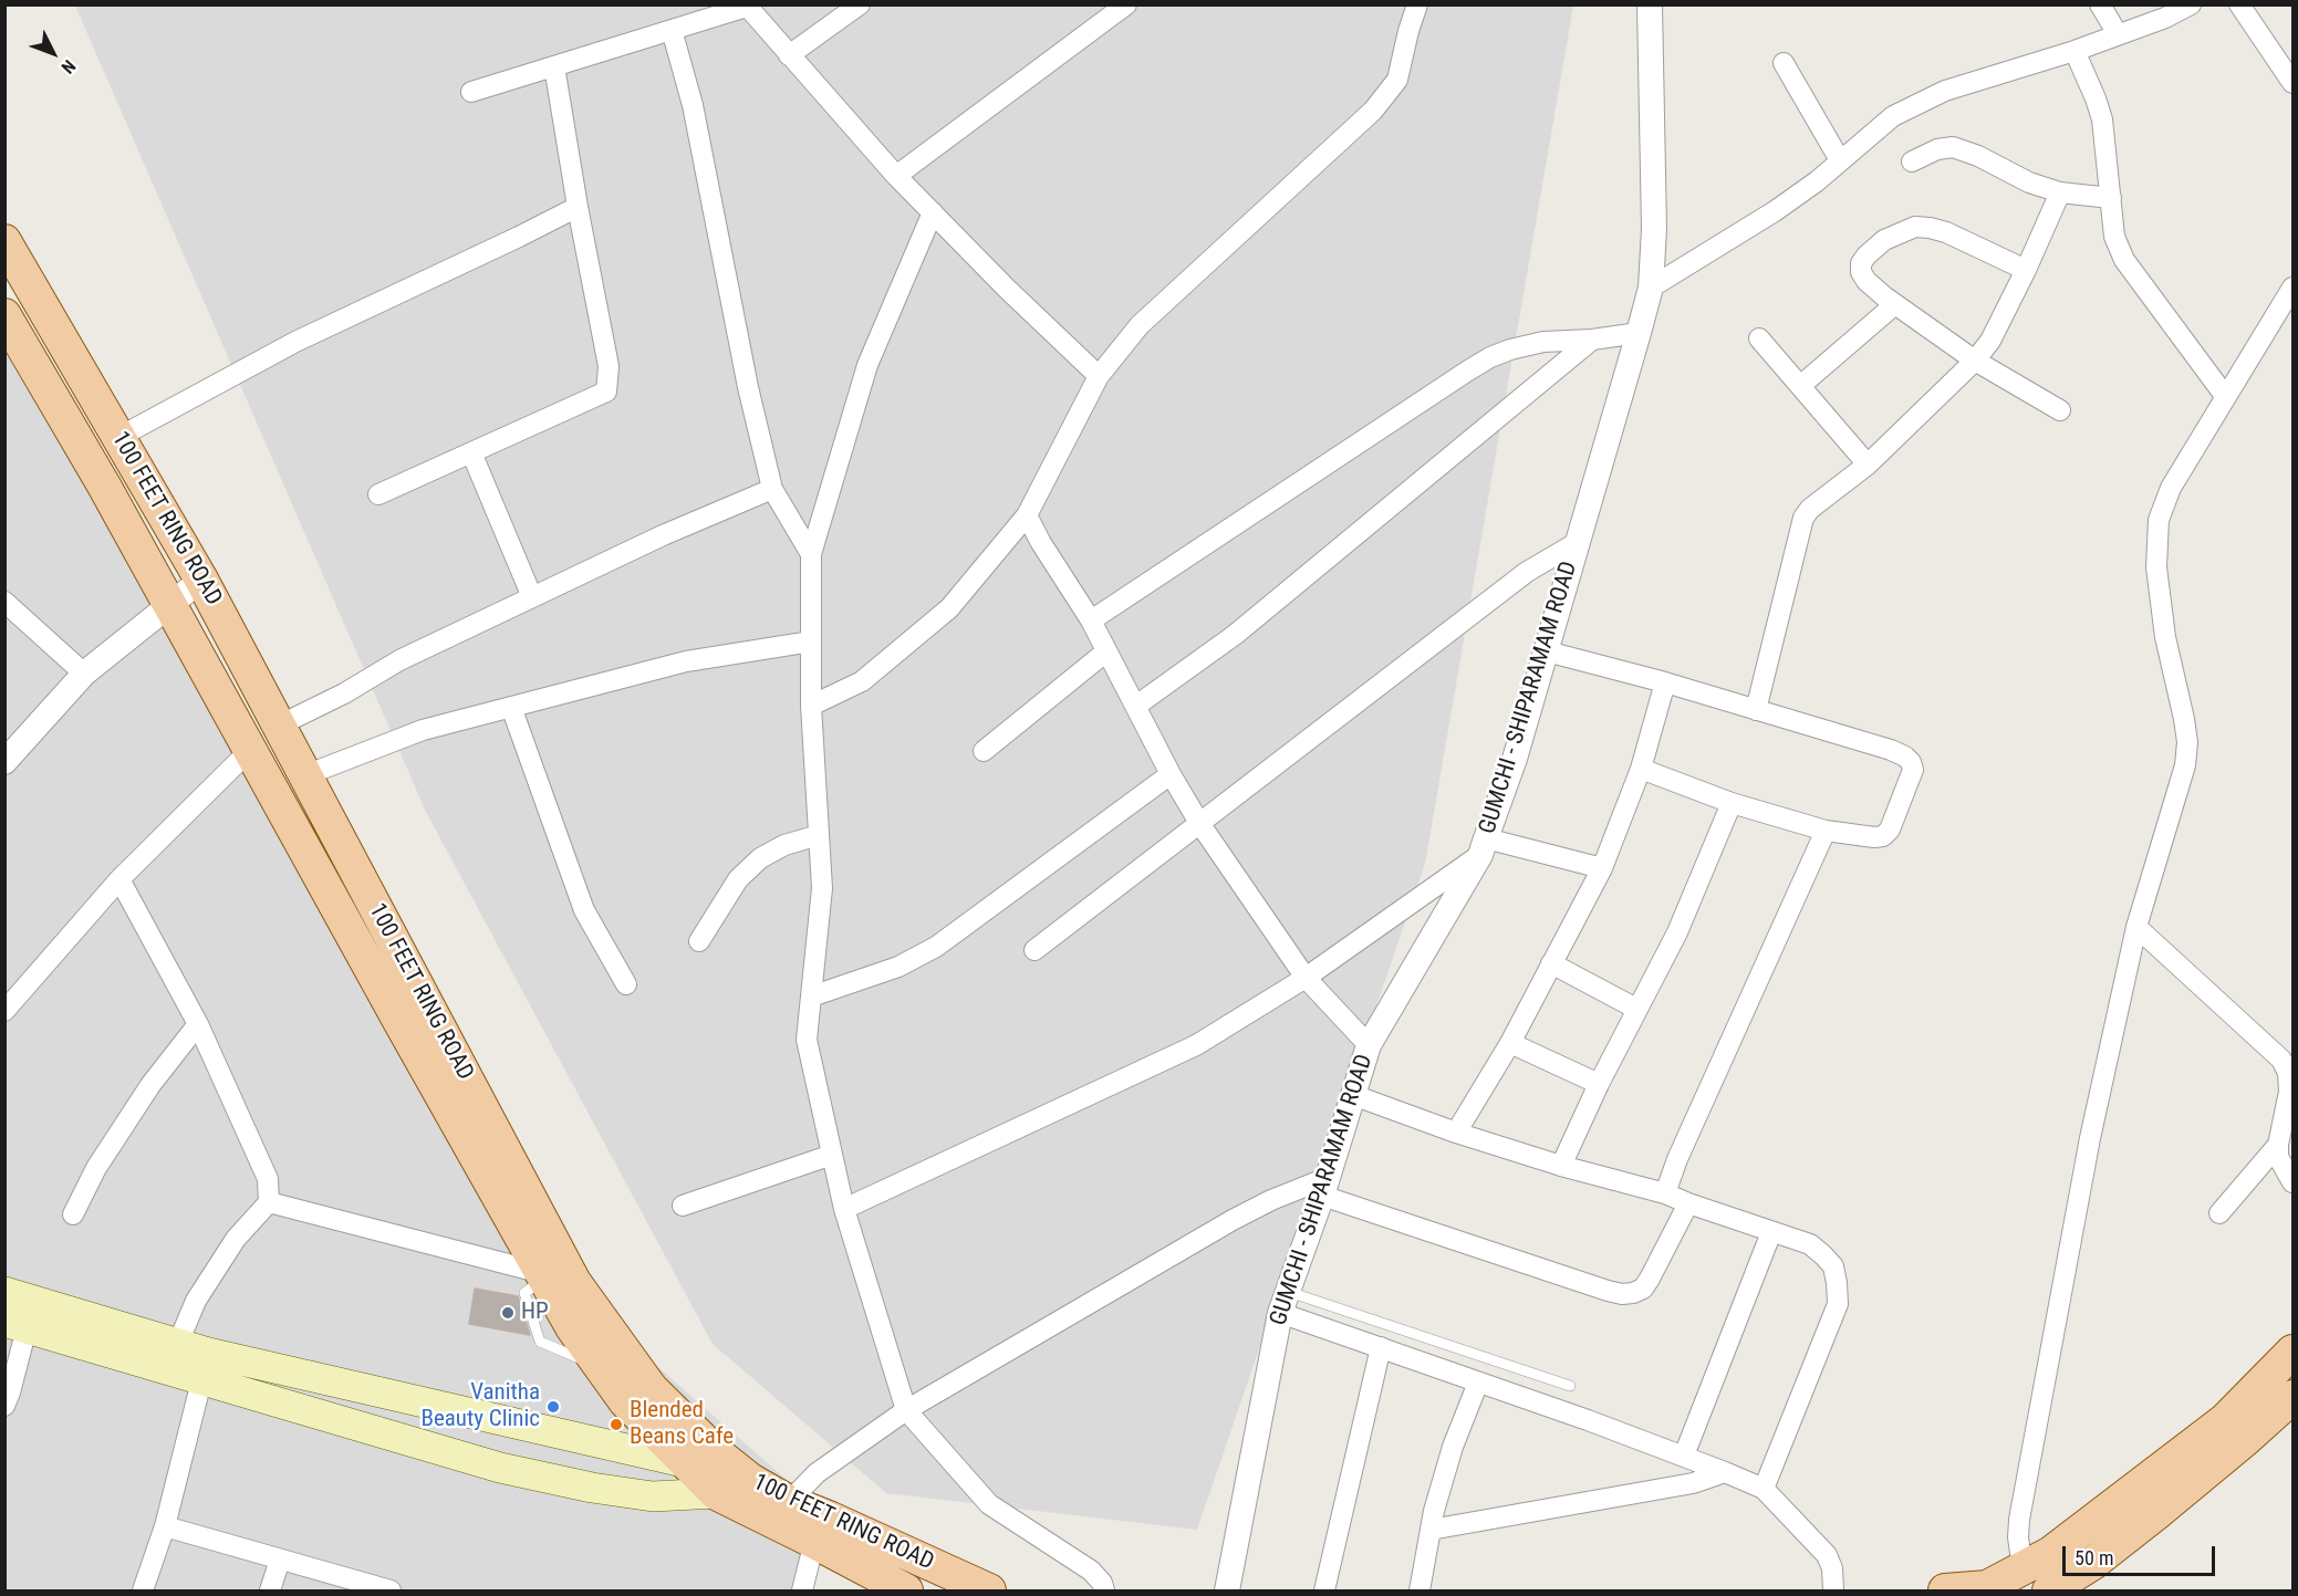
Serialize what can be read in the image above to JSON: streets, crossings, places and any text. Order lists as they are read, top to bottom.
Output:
{
  "streets": {
    "main road": ["100 FEET RING ROAD"],
    "street": ["GUMCHI - SHIPARAMAM ROAD"]
  },
  "places": ["HP", "Vanitha Beauty Clinic", "Blended Beans Cafe"],
  "scale_bar": "50 m",
  "north": "bottom right"
}
